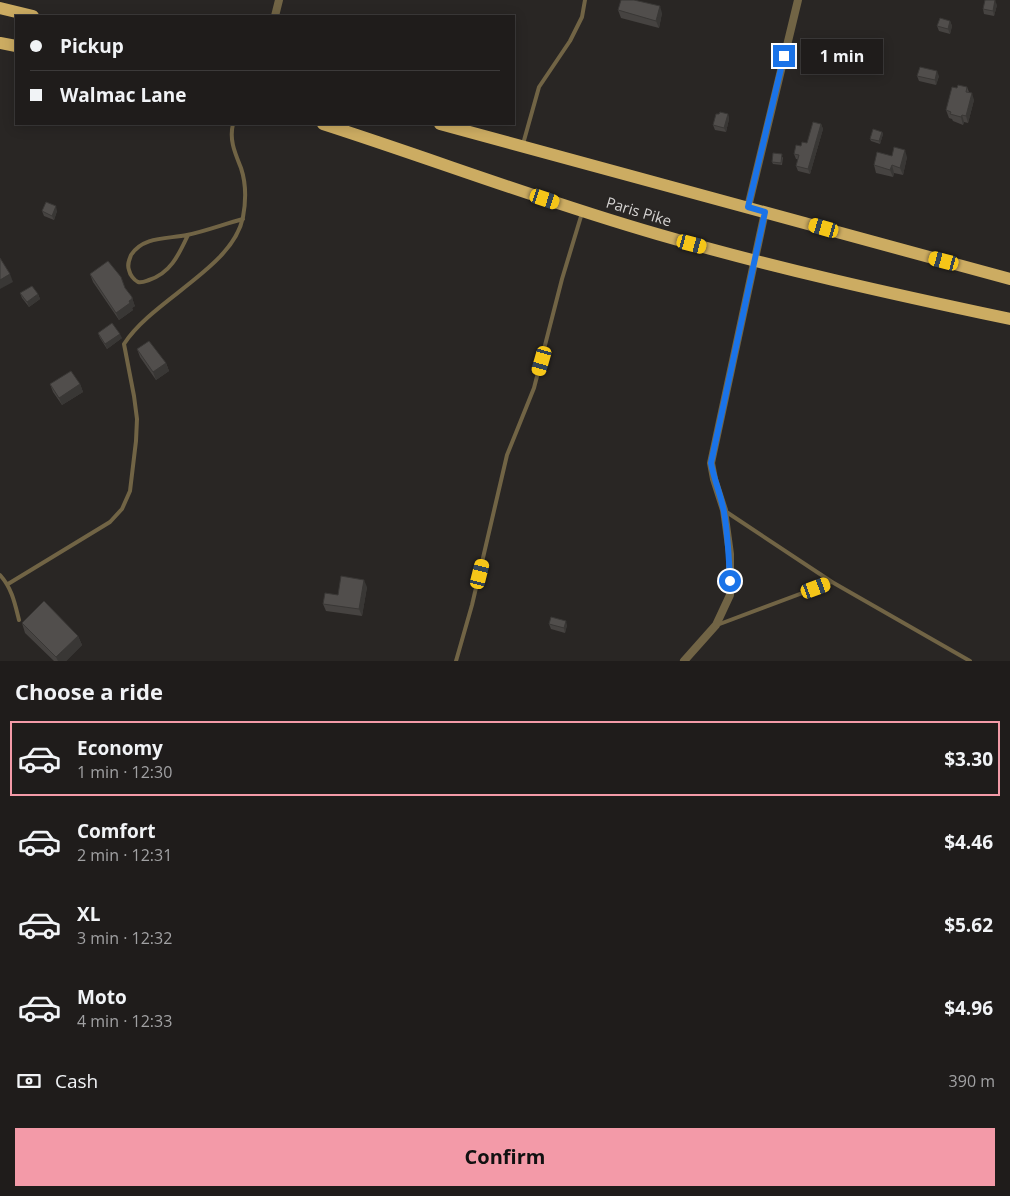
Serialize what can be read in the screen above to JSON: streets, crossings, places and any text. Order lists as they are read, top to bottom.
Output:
{
  "streets": {
    "highway": ["Paris Pike"]
  },
  "page": {
    "banner": ["Pickup", "Walmac Lane"],
    "bubble": "1 min",
    "heading": "Choose a ride",
    "list": [
      {
        "name": "Economy",
        "note": "1 min · 12:30",
        "value": "$3.30"
      },
      {
        "name": "Comfort",
        "note": "2 min · 12:31",
        "value": "$4.46"
      },
      {
        "name": "XL",
        "note": "3 min · 12:32",
        "value": "$5.62"
      },
      {
        "name": "Moto",
        "note": "4 min · 12:33",
        "value": "$4.96"
      }
    ],
    "pay": ["Cash", "390 m"],
    "buttons": "Confirm"
  }
}
